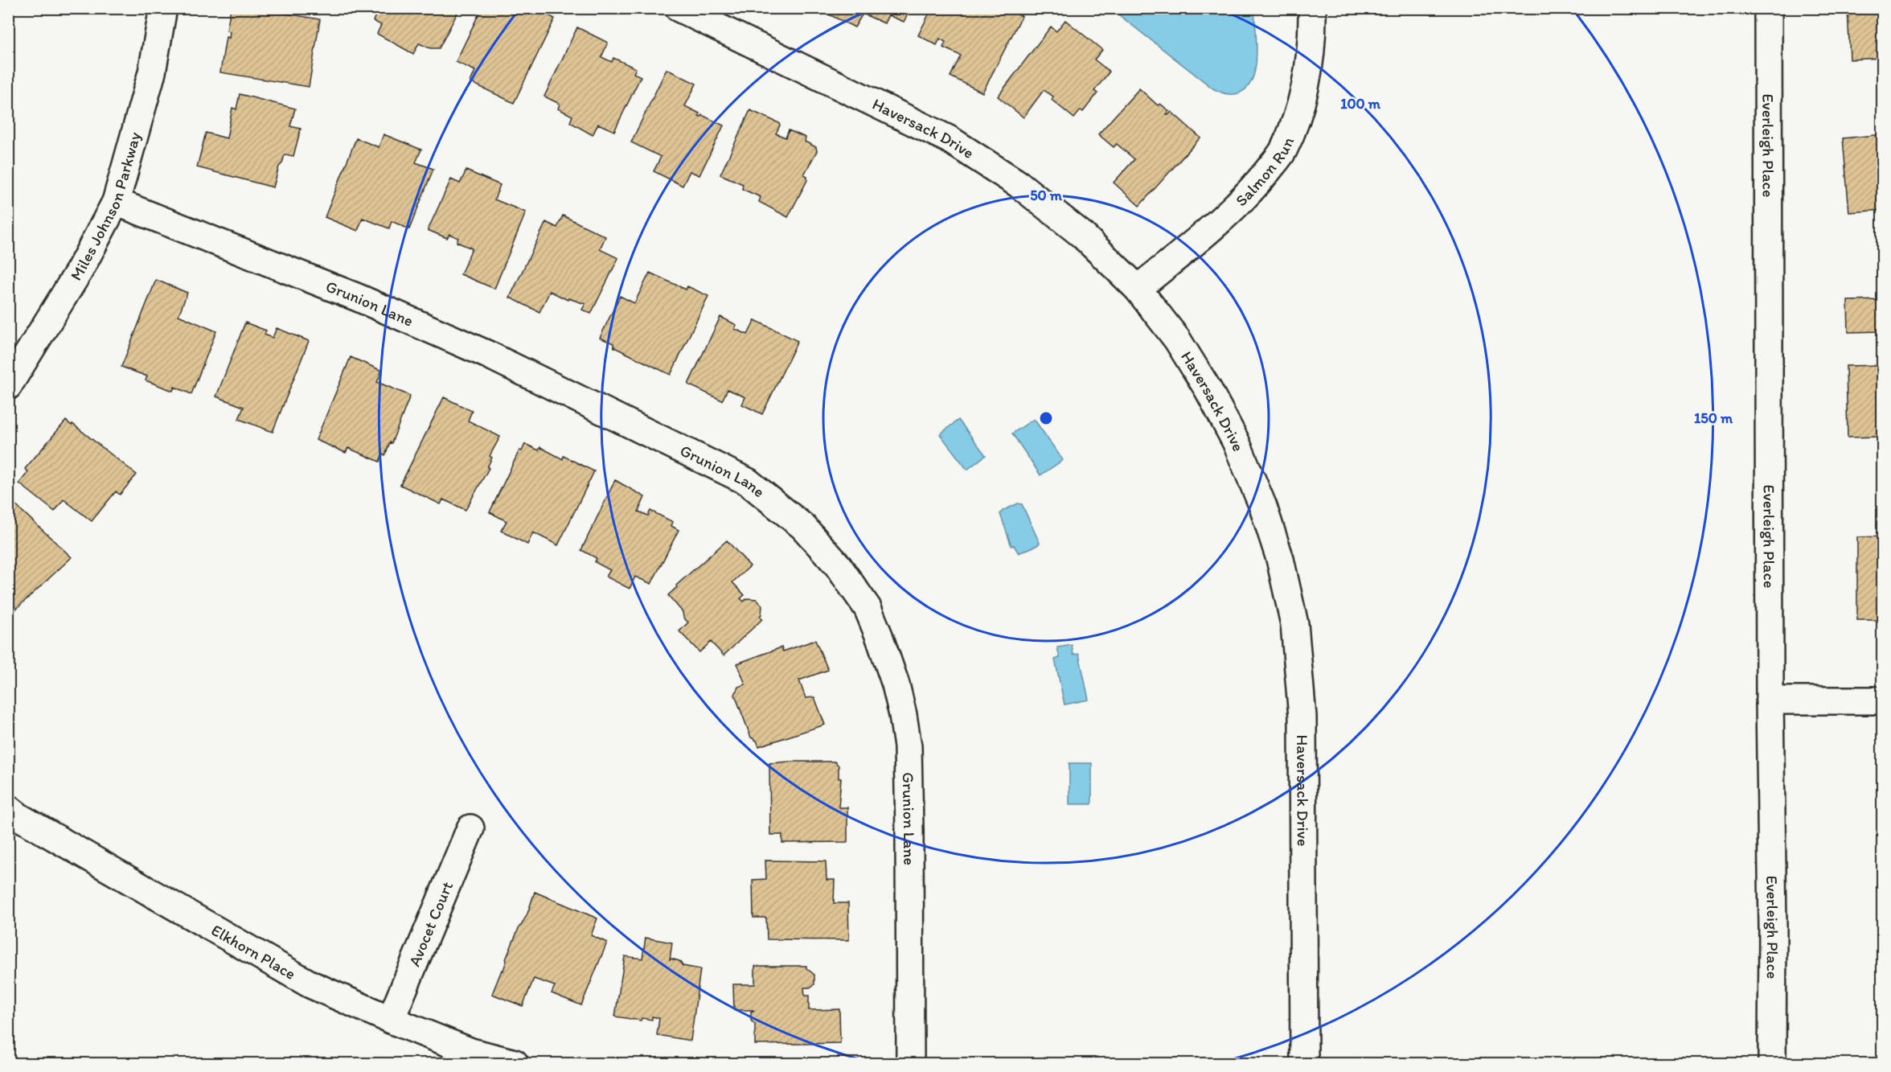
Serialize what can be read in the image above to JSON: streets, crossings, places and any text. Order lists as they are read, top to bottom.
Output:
{
  "streets": {
    "street": [
      "Haversack Drive",
      "Everleigh Place",
      "Salmon Run",
      "Miles Johnson Parkway",
      "Grunion Lane",
      "Avocet Court",
      "Elkhorn Place"
    ]
  },
  "crossings": [
    ["Haversack Drive", "Salmon Run"],
    ["Miles Johnson Parkway", "Grunion Lane"],
    ["Avocet Court", "Elkhorn Place"]
  ],
  "rings": ["100 m", "50 m", "150 m"]
}
